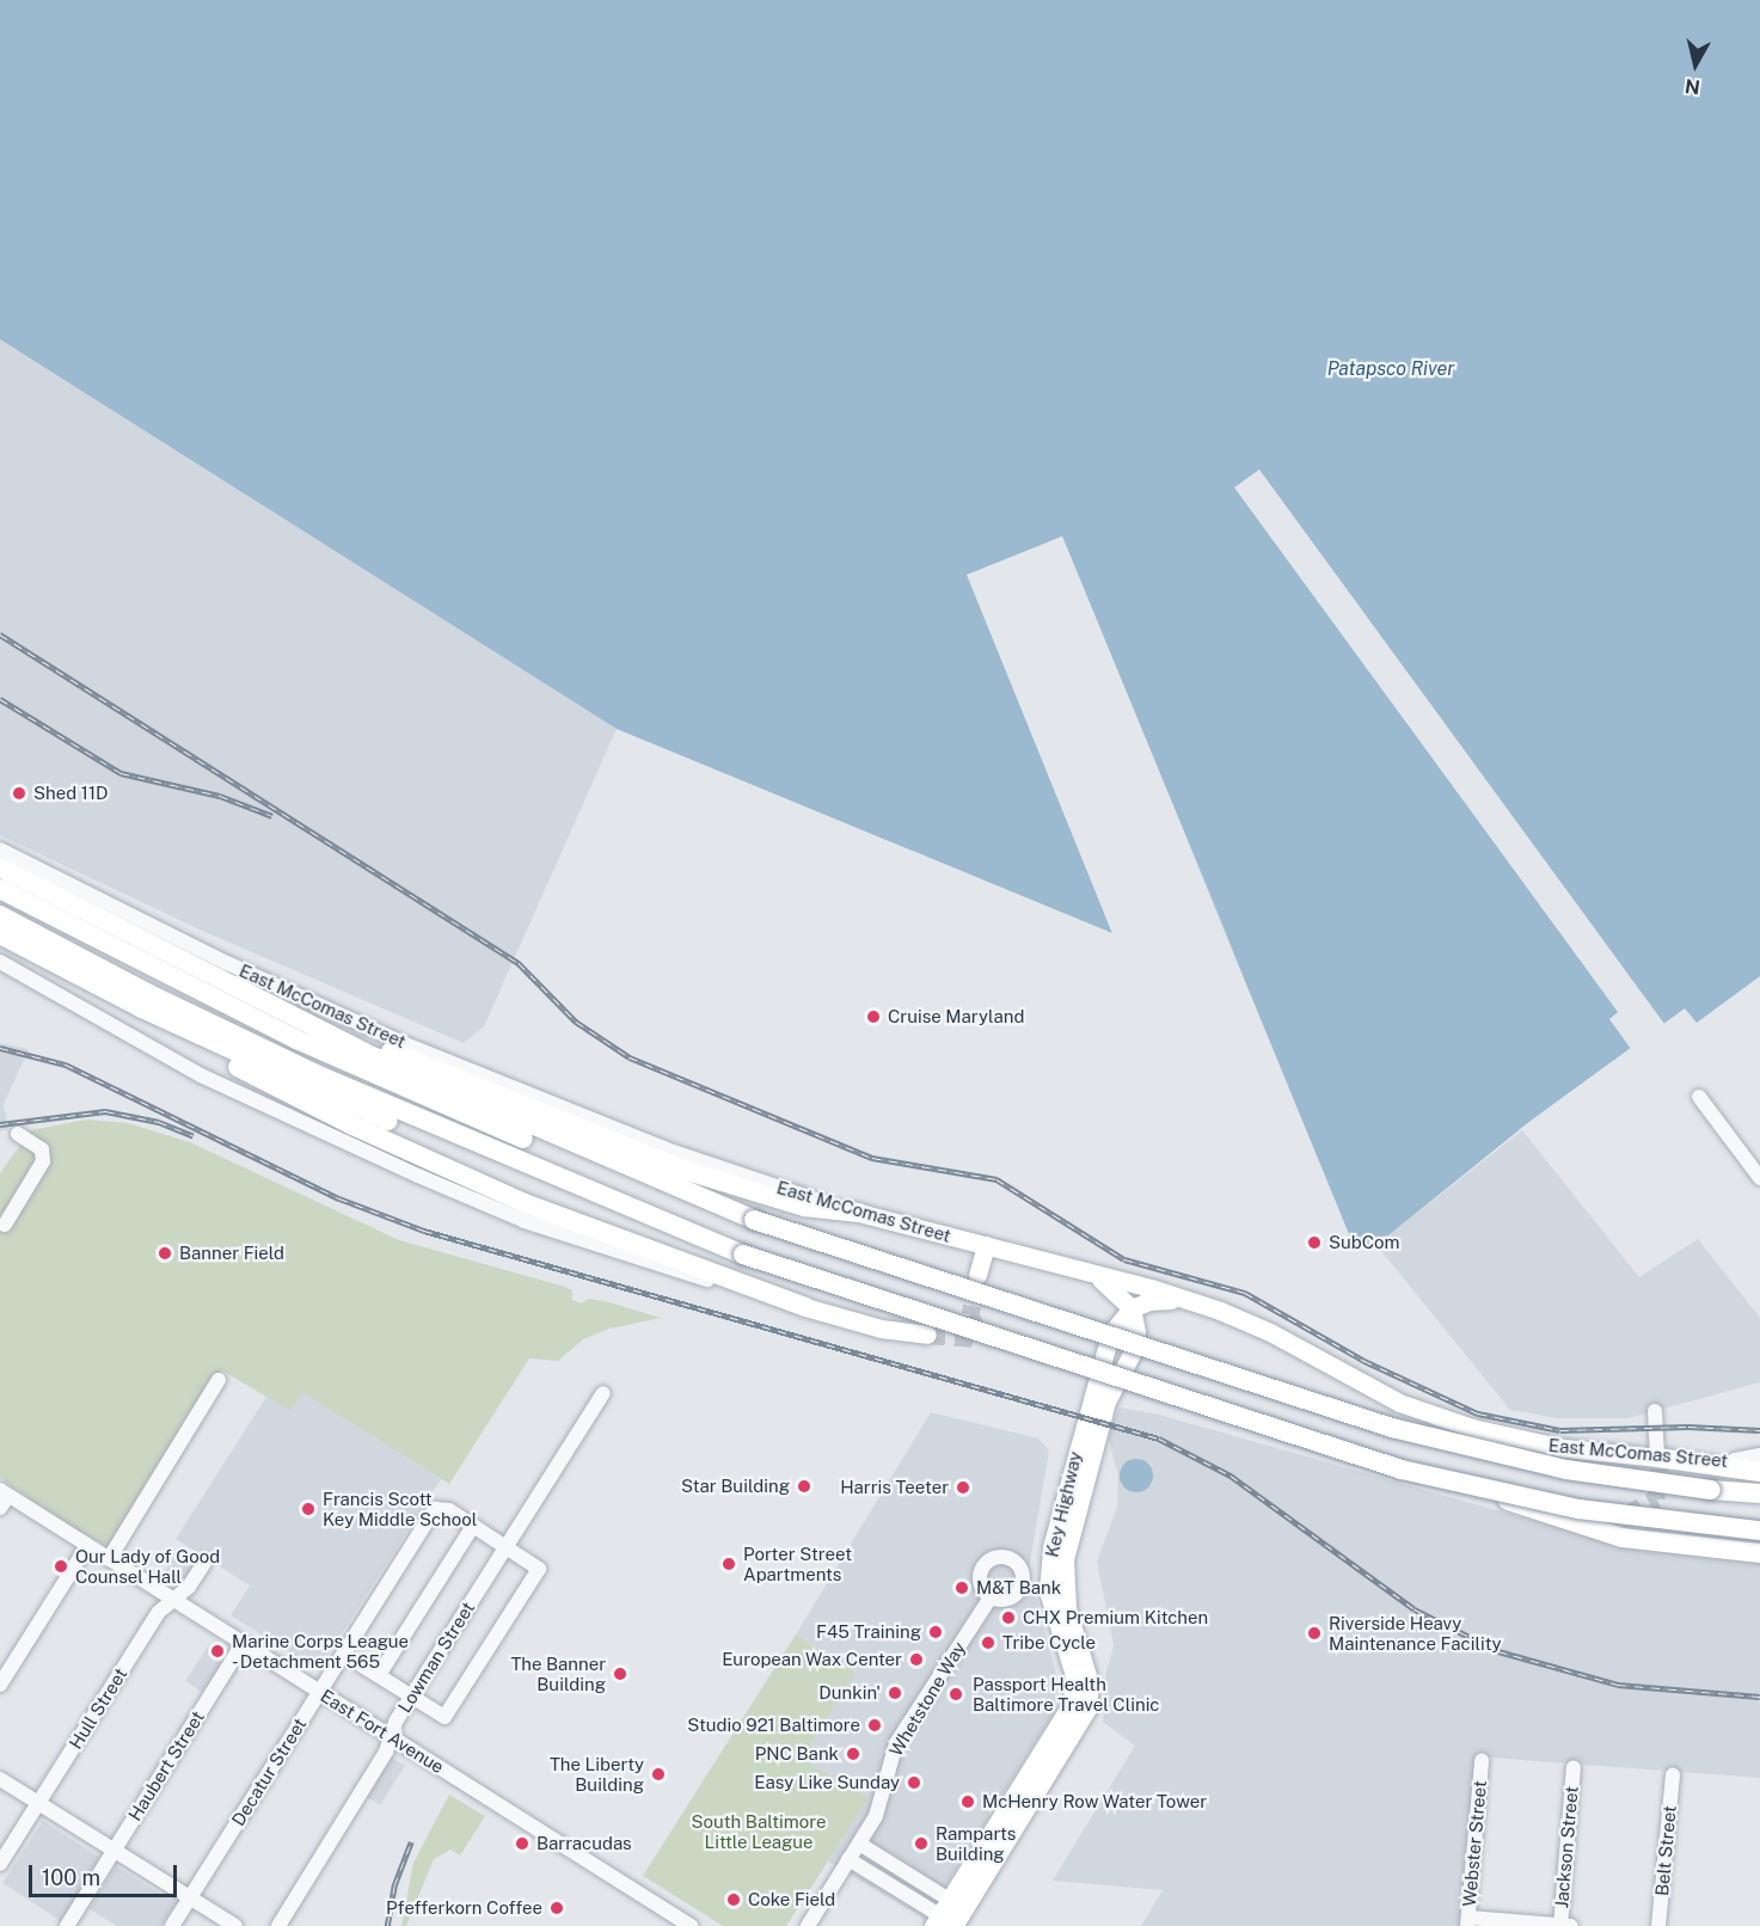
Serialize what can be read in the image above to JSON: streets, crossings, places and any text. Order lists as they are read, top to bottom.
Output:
{
  "streets": {
    "main road": ["East McComas Street", "Key Highway"],
    "street": [
      "Lowman Street",
      "Whetstone Way",
      "Hull Street",
      "East Fort Avenue",
      "Haubert Street",
      "Decatur Street",
      "Webster Street",
      "Jackson Street",
      "Belt Street"
    ]
  },
  "crossings": [
    ["Lowman Street", "East Fort Avenue"],
    ["Hull Street", "East Fort Avenue"],
    ["East Fort Avenue", "Haubert Street"],
    ["East Fort Avenue", "Decatur Street"]
  ],
  "water": ["Patapsco River"],
  "parks": ["South Baltimore Little League"],
  "places": [
    "Shed 11D",
    "Cruise Maryland",
    "SubCom",
    "Banner Field",
    "Star Building",
    "Harris Teeter",
    "Francis Scott Key Middle School",
    "Porter Street Apartments",
    "Our Lady of Good Counsel Hall",
    "M&T Bank",
    "CHX Premium Kitchen",
    "F45 Training",
    "Riverside Heavy Maintenance Facility",
    "Tribe Cycle",
    "Marine Corps League - Detachment 565",
    "European Wax Center",
    "The Banner Building",
    "Dunkin'",
    "Passport Health Baltimore Travel Clinic",
    "Studio 921 Baltimore",
    "PNC Bank",
    "The Liberty Building",
    "Easy Like Sunday",
    "McHenry Row Water Tower",
    "Barracudas",
    "Ramparts Building",
    "Coke Field",
    "Pfefferkorn Coffee"
  ],
  "scale_bar": "100 m",
  "north": "bottom"
}
